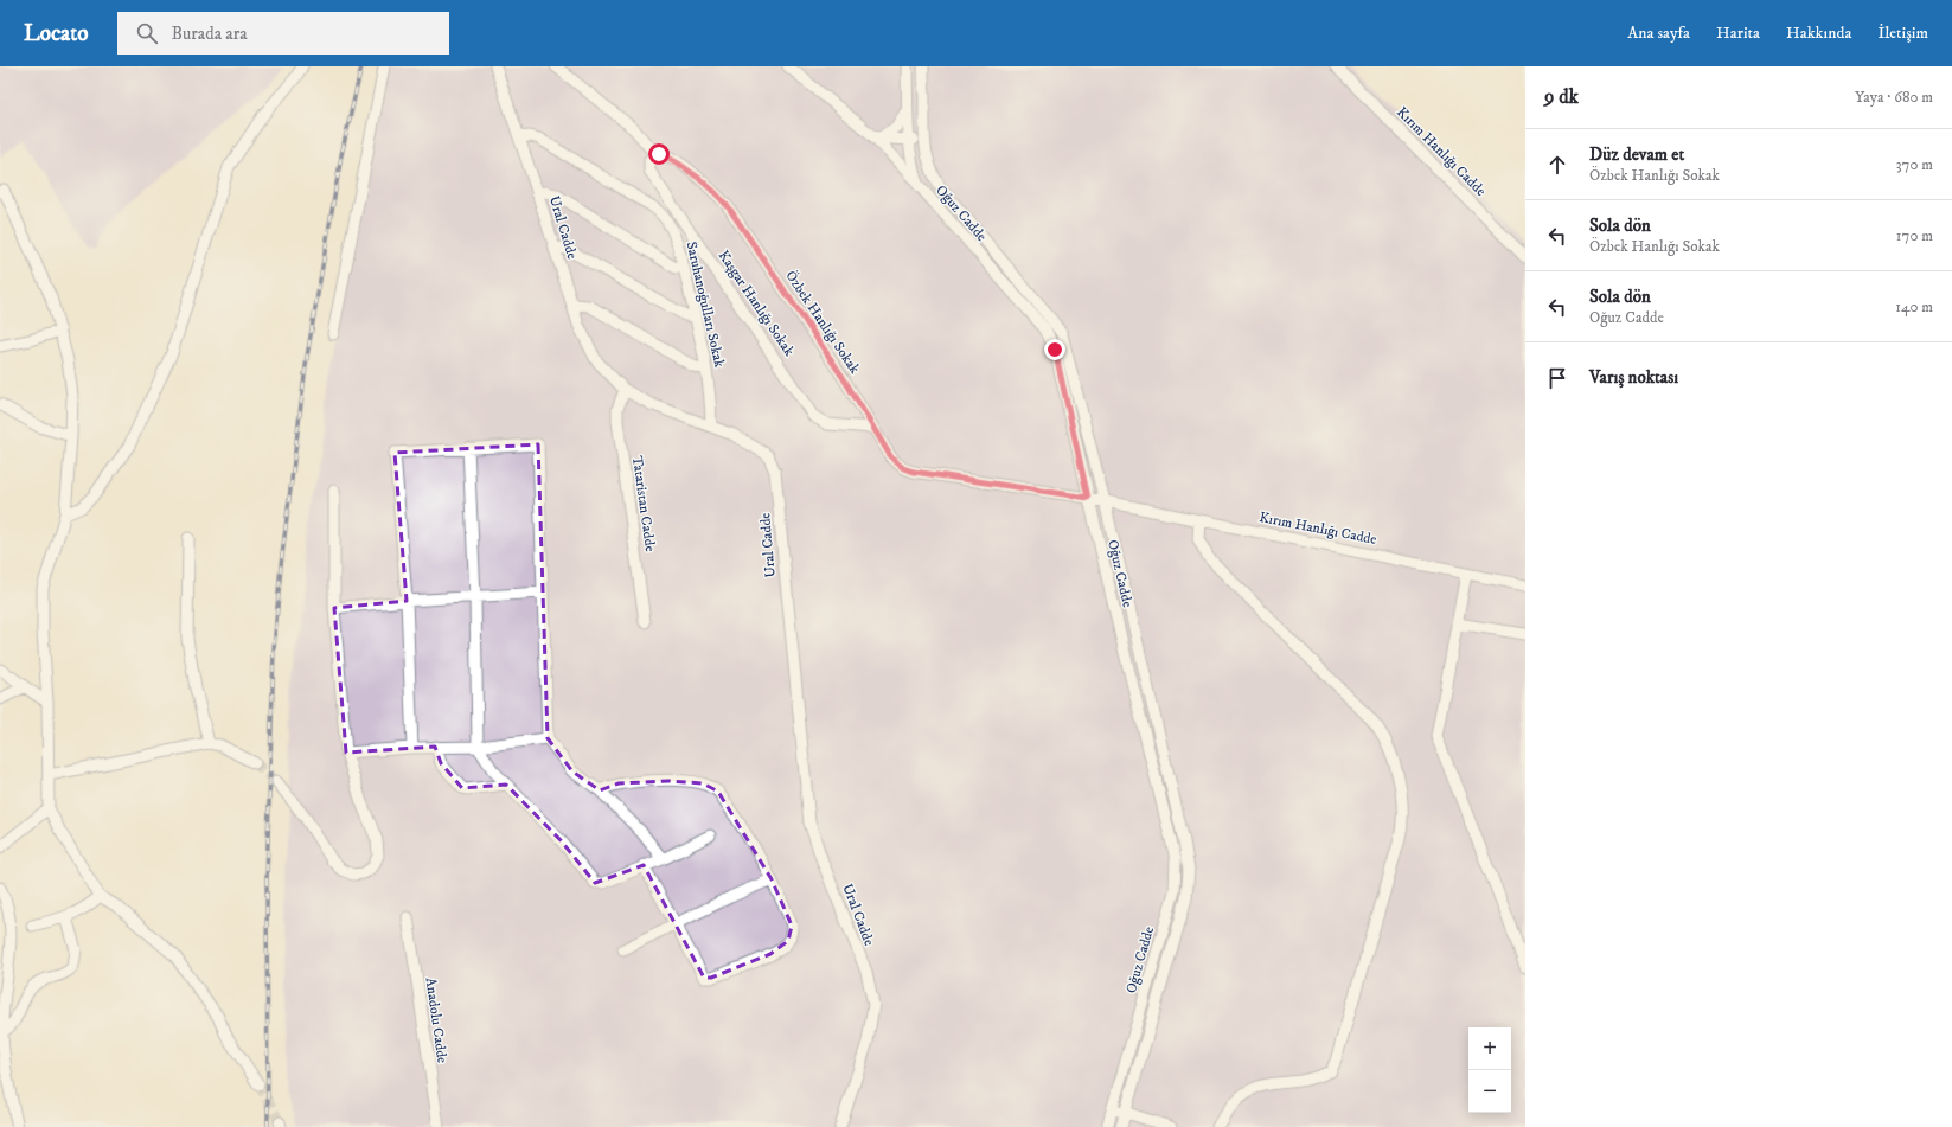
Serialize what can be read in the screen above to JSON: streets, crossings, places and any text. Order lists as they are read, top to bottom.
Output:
{
  "streets": {
    "street": [
      "Kırım Hanlığı Cadde",
      "Oğuz Cadde",
      "Ural Cadde",
      "Kaşgar Hanlığı Sokak",
      "Saruhanoğulları Sokak",
      "Özbek Hanlığı Sokak",
      "Tataristan Cadde",
      "Anadolu Cadde"
    ]
  },
  "crossings": [
    ["Kırım Hanlığı Cadde", "Oğuz Cadde"],
    ["Kırım Hanlığı Cadde", "Özbek Hanlığı Sokak"],
    ["Oğuz Cadde", "Özbek Hanlığı Sokak"],
    ["Ural Cadde", "Saruhanoğulları Sokak"],
    ["Ural Cadde", "Tataristan Cadde"],
    ["Kaşgar Hanlığı Sokak", "Özbek Hanlığı Sokak"]
  ],
  "page": {
    "header": "Locato",
    "search": "Burada ara",
    "nav": [
      "Ana sayfa",
      "Harita",
      "Hakkında",
      "İletişim"
    ],
    "heading": ["9 dk", "Yaya · 680 m"],
    "list": [
      ["Düz devam et", "Özbek Hanlığı Sokak", "370 m"],
      ["Sola dön", "Özbek Hanlığı Sokak", "170 m"],
      ["Sola dön", "Oğuz Cadde", "140 m"],
      "Varış noktası"
    ],
    "map_buttons": ["+", "−"]
  }
}
